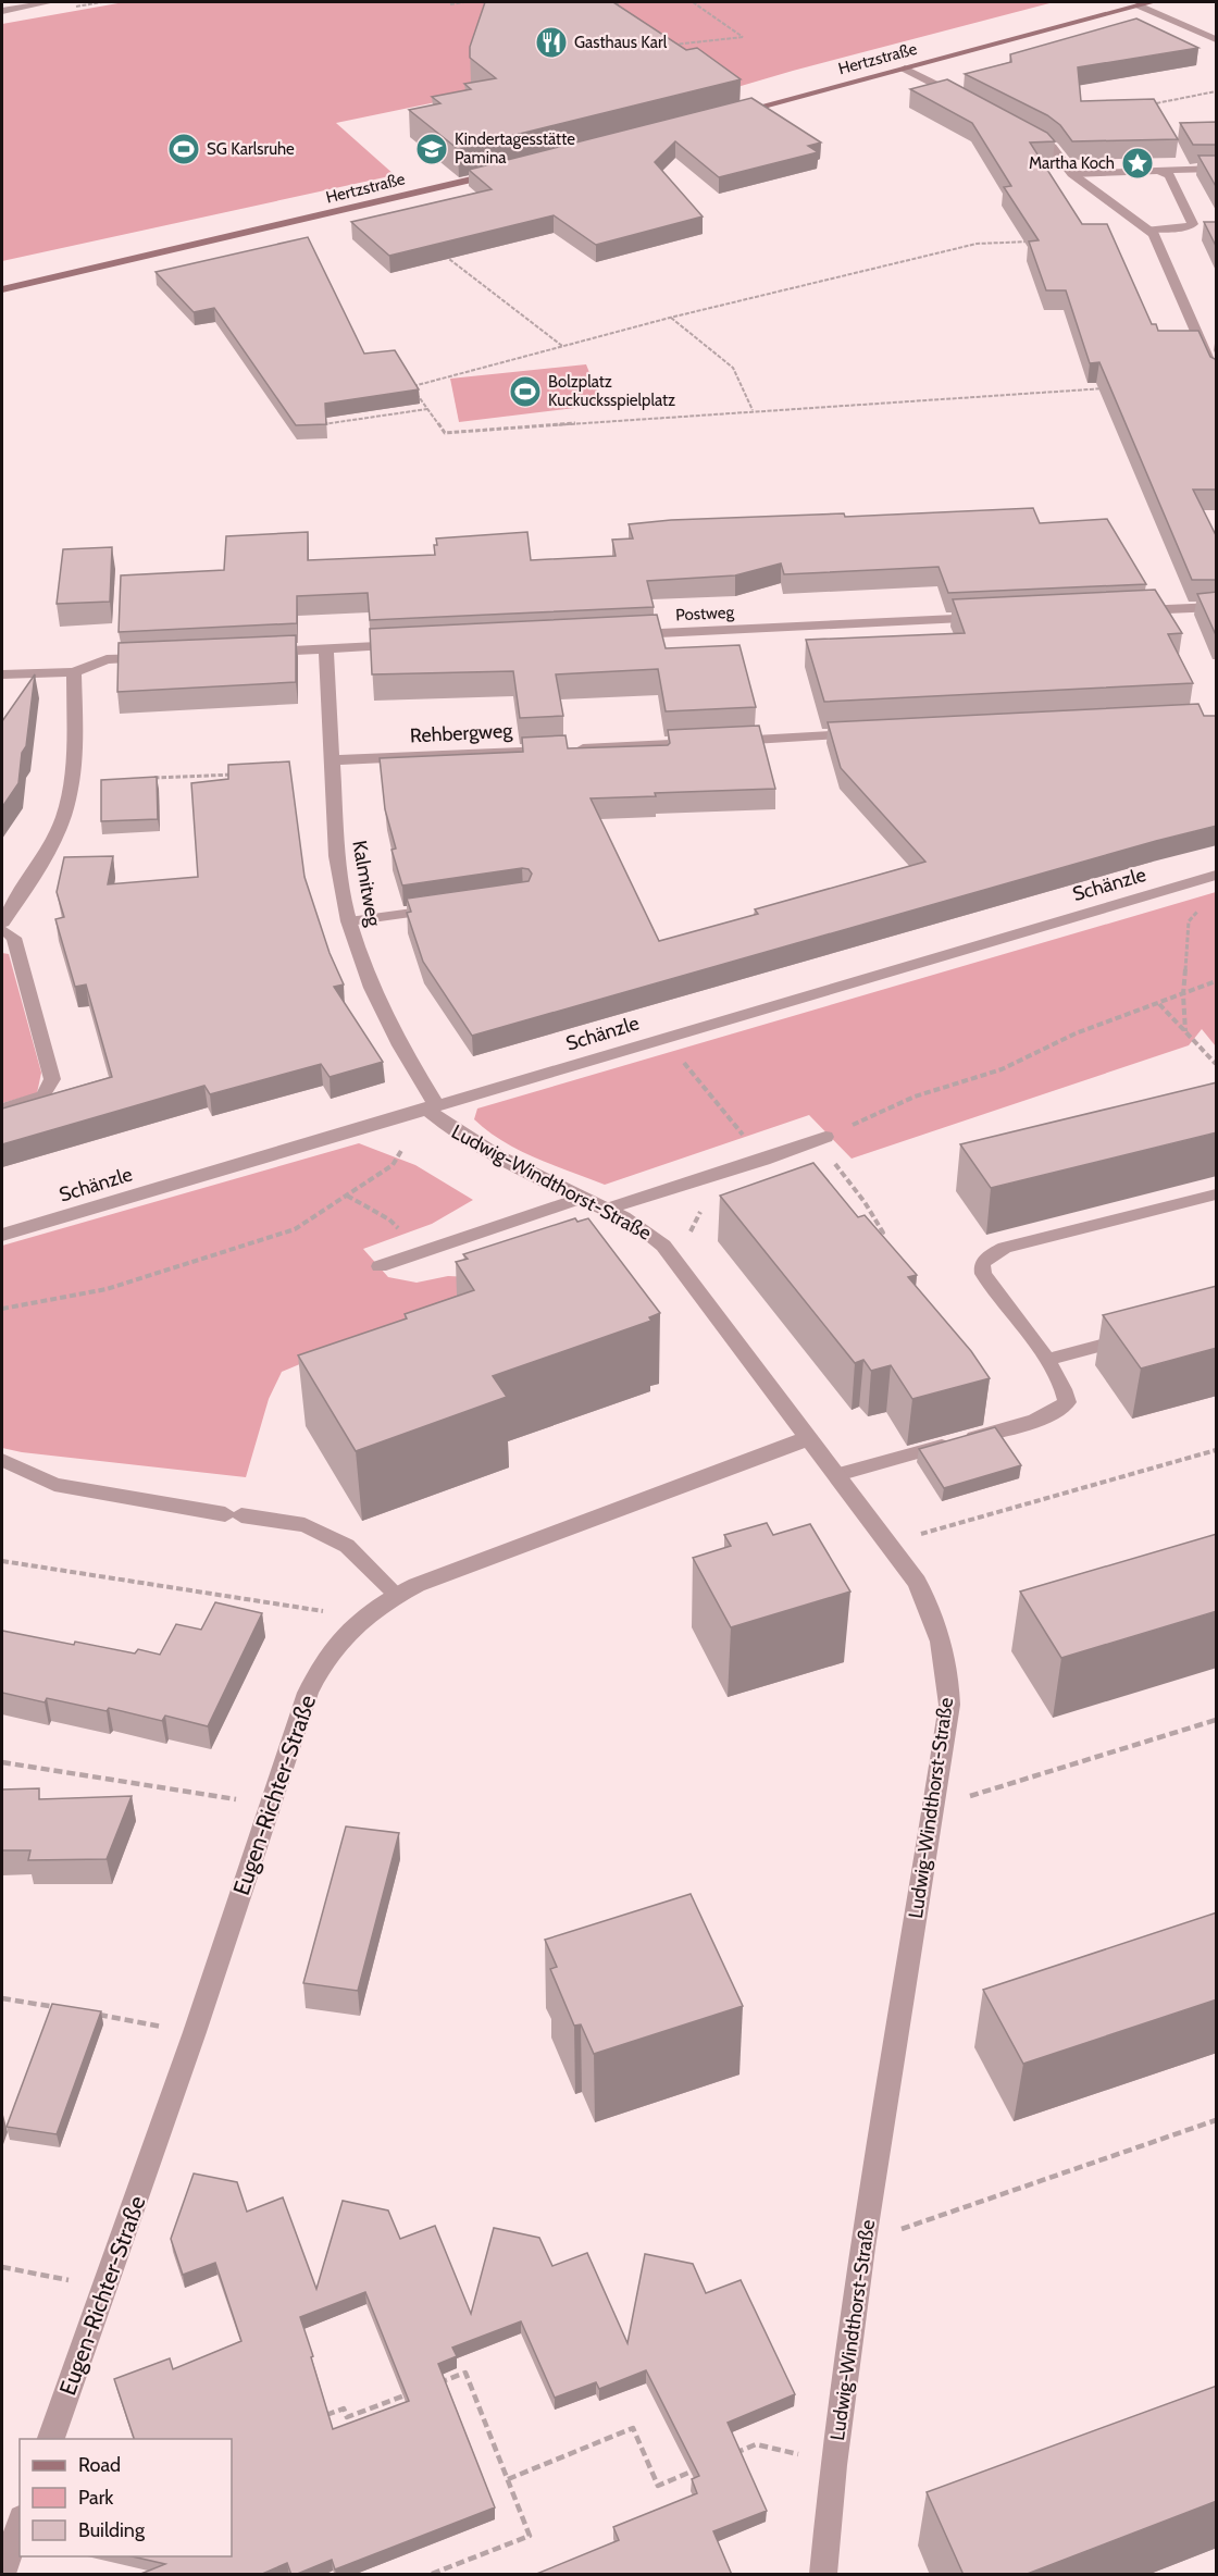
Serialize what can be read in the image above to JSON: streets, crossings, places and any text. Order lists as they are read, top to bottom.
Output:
{
  "streets": {
    "main road": ["Hertzstraße"],
    "street": [
      "Postweg",
      "Rehbergweg",
      "Kalmitweg",
      "Schänzle",
      "Ludwig-Windthorst-Straße",
      "Eugen-Richter-Straße"
    ]
  },
  "crossings": [
    ["Rehbergweg", "Kalmitweg"],
    ["Kalmitweg", "Schänzle"],
    ["Kalmitweg", "Ludwig-Windthorst-Straße"],
    ["Schänzle", "Ludwig-Windthorst-Straße"],
    ["Ludwig-Windthorst-Straße", "Eugen-Richter-Straße"]
  ],
  "places": {
    "restaurant": ["Gasthaus Karl"],
    "sports": ["SG Karlsruhe", "Bolzplatz Kuckucksspielplatz"],
    "school or university": ["Kindertagesstätte Pamina"],
    "place": ["Martha Koch"]
  },
  "legend": ["Road", "Park", "Building"]
}
